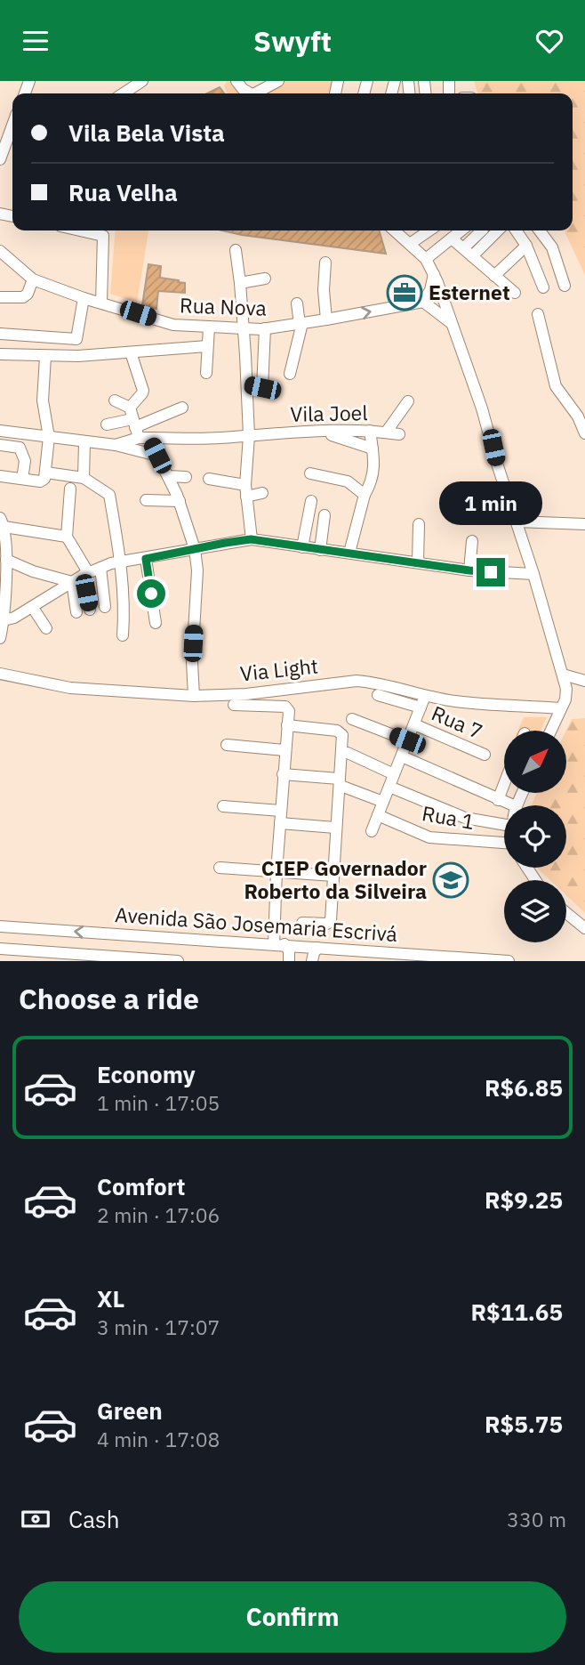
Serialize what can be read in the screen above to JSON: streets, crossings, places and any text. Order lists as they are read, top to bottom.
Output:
{
  "streets": {
    "street": [
      "Rua Nova",
      "Vila Joel",
      "Via Light",
      "Rua 7",
      "Rua 1",
      "Avenida São Josemaria Escrivá"
    ]
  },
  "places": {
    "office": ["Esternet"],
    "school or university": ["CIEP Governador Roberto da Silveira"]
  },
  "north": "top right",
  "page": {
    "header": "Swyft",
    "banner": ["Vila Bela Vista", "Rua Velha"],
    "bubble": "1 min",
    "heading": "Choose a ride",
    "list": [
      {
        "name": "Economy",
        "note": "1 min · 17:05",
        "value": "R$6.85"
      },
      {
        "name": "Comfort",
        "note": "2 min · 17:06",
        "value": "R$9.25"
      },
      {
        "name": "XL",
        "note": "3 min · 17:07",
        "value": "R$11.65"
      },
      {
        "name": "Green",
        "note": "4 min · 17:08",
        "value": "R$5.75"
      }
    ],
    "pay": ["Cash", "330 m"],
    "buttons": "Confirm"
  }
}
